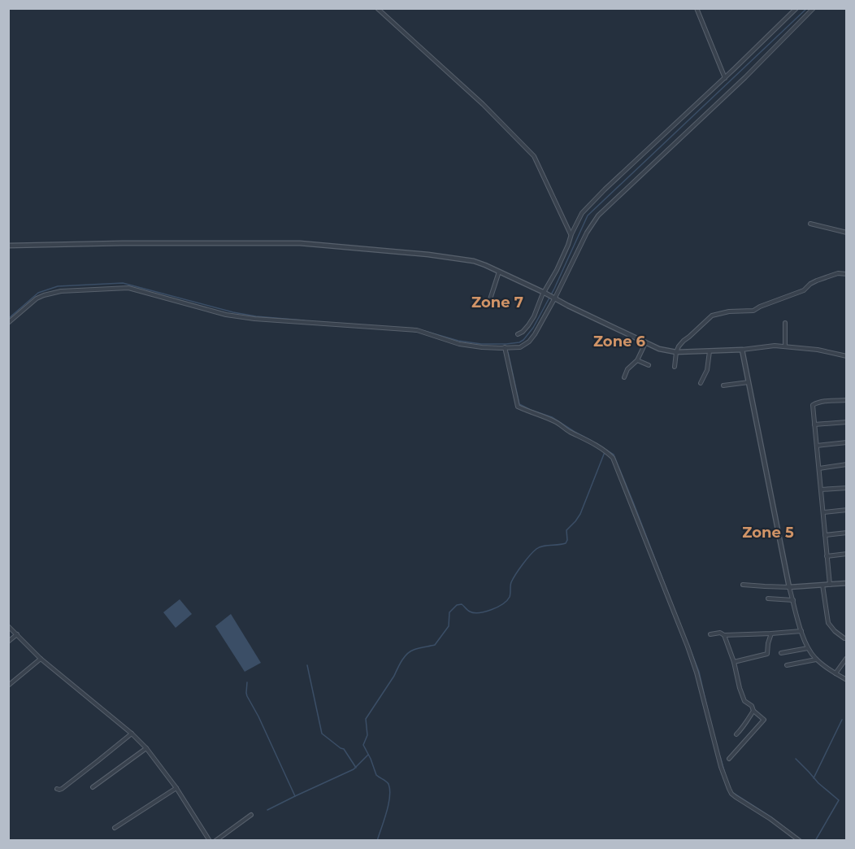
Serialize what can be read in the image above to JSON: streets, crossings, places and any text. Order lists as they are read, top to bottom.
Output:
{
  "districts": ["Zone 7", "Zone 6", "Zone 5"]
}
